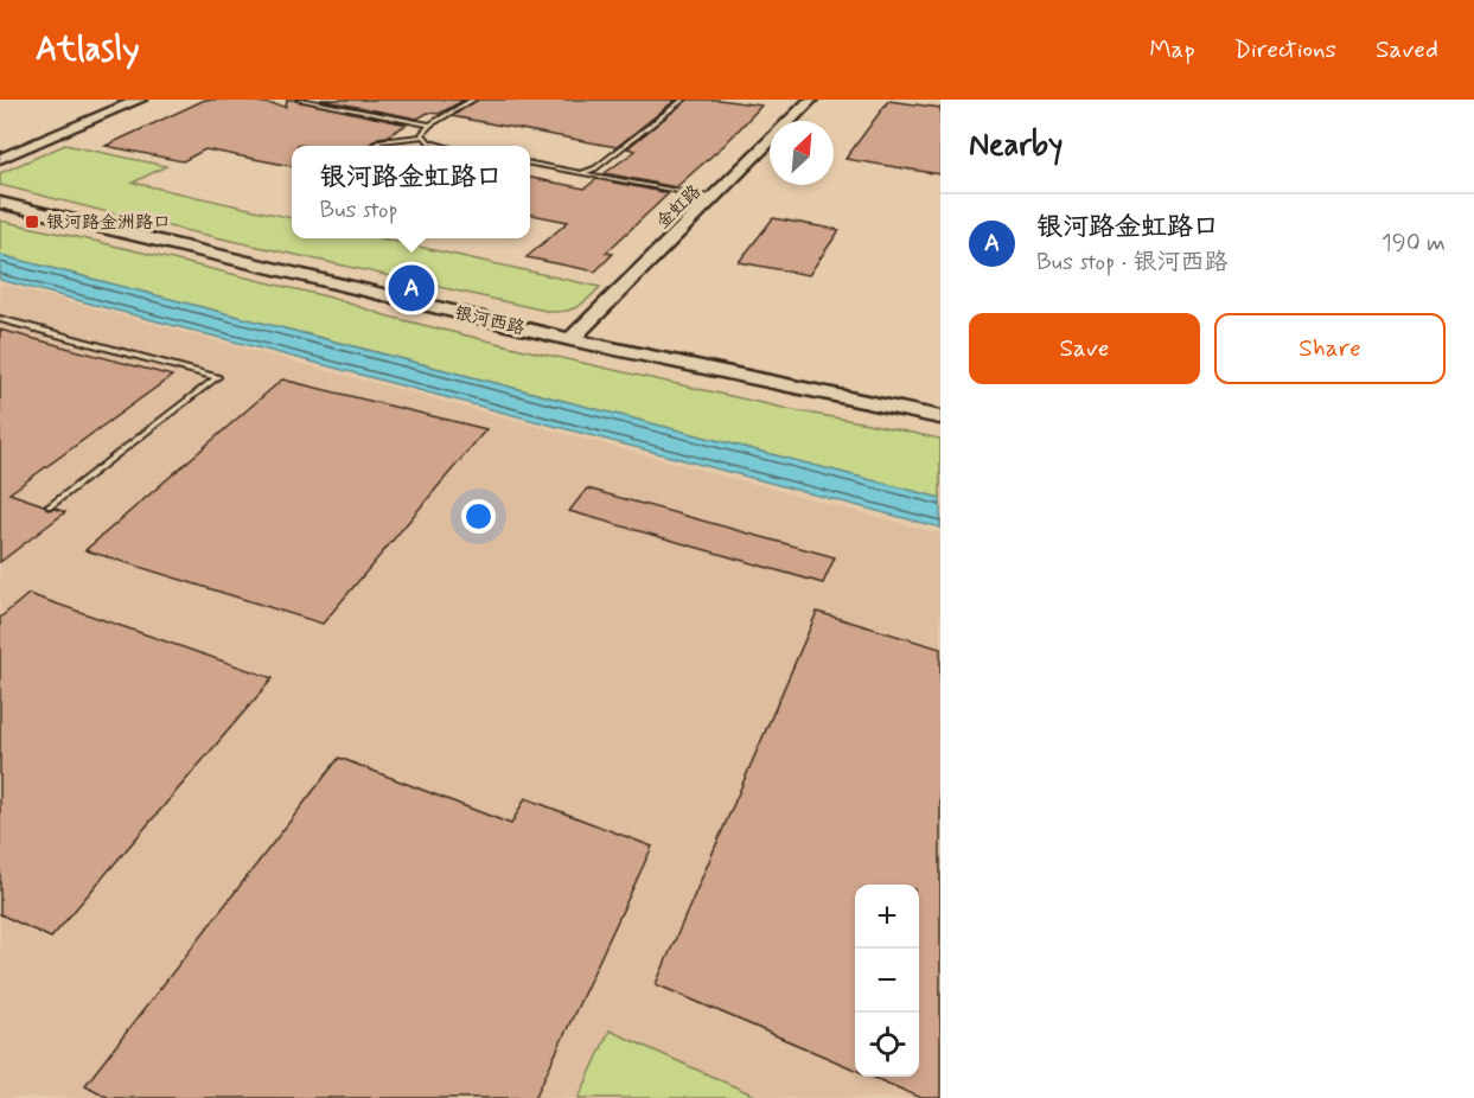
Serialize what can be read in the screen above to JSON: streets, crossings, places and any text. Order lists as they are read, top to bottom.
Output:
{
  "streets": {
    "main road": ["金虹路", "银河西路"]
  },
  "crossings": [
    ["金虹路", "银河西路"]
  ],
  "places": {
    "transit": ["银河路金洲路口"]
  },
  "north": "top right",
  "page": {
    "header": "Atlasly",
    "nav": ["Map", "Directions", "Saved"],
    "heading": "Nearby",
    "popup": ["银河路金虹路口", "Bus stop"],
    "list": [
      {
        "mark": "A",
        "name": "银河路金虹路口",
        "note": "Bus stop · 银河西路",
        "value": "190 m"
      }
    ],
    "pins": "A",
    "buttons": ["Save", "Share"],
    "map_buttons": ["+", "−"]
  }
}
